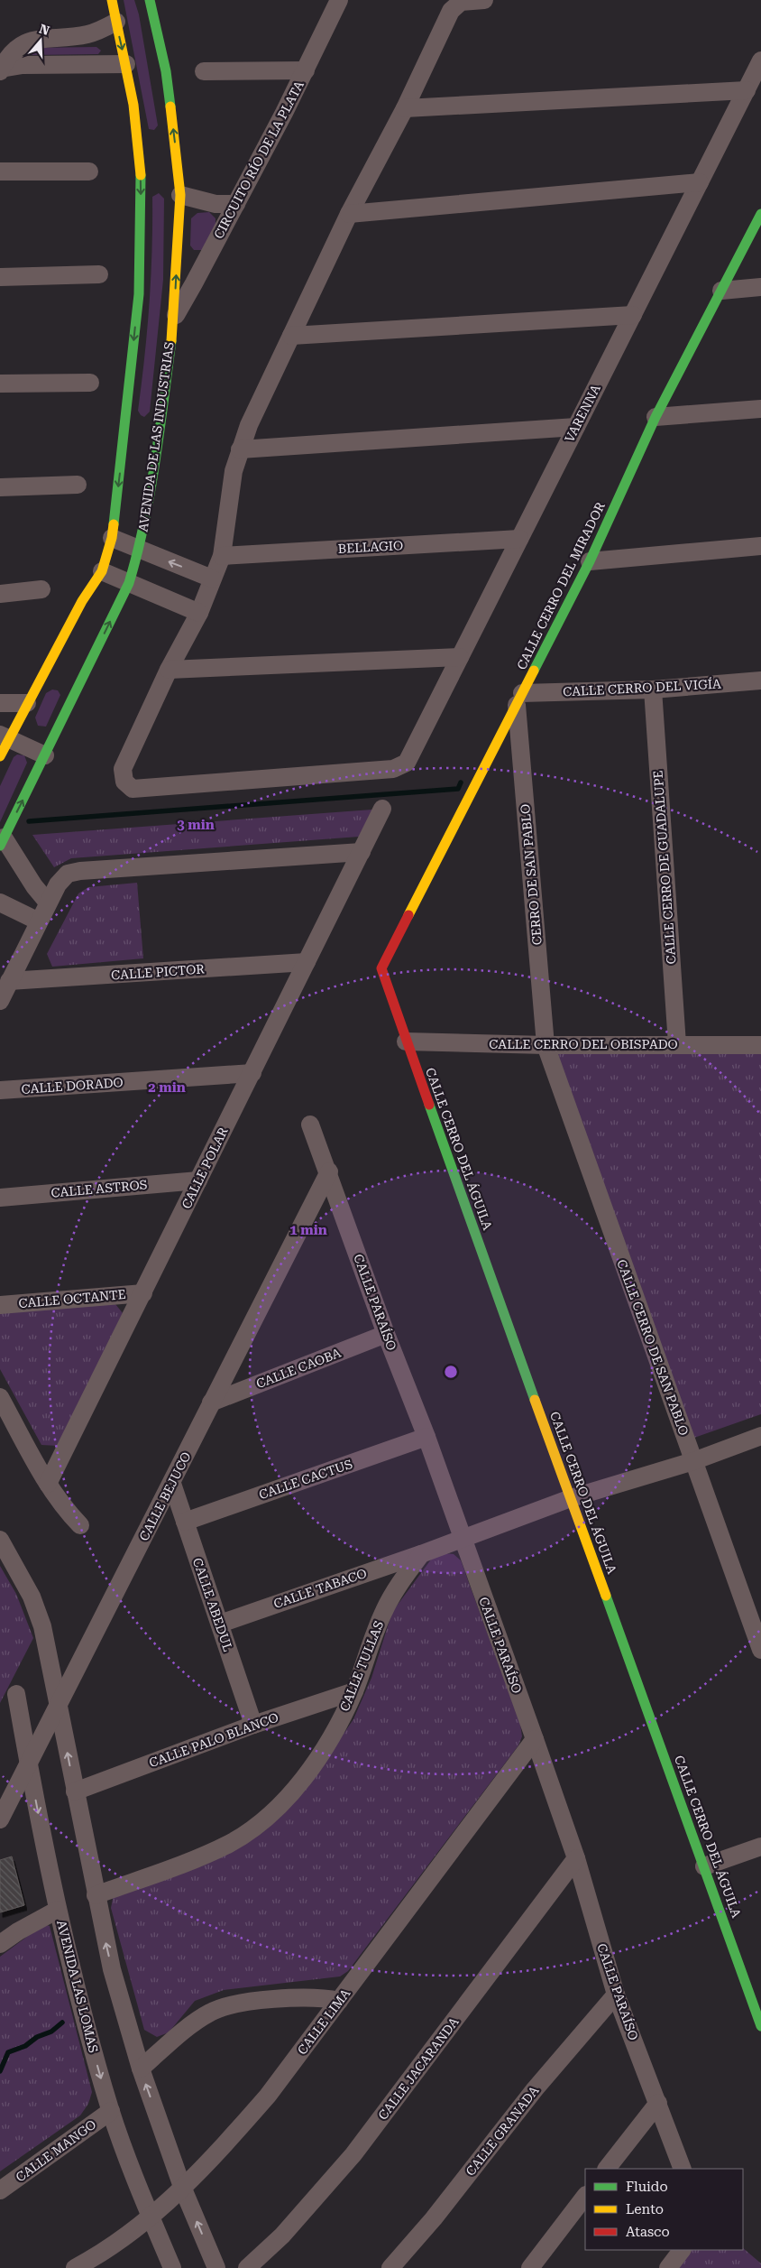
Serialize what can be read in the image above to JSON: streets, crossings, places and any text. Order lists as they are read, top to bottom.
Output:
{
  "streets": {
    "street": [
      "CIRCUITO RÍO DE LA PLATA",
      "VARENNA",
      "AVENIDA DE LAS INDUSTRIAS",
      "BELLAGIO",
      "CALLE CERRO DEL MIRADOR",
      "CALLE CERRO DEL VIGÍA",
      "CALLE CERRO DE GUADALUPE",
      "CERRO DE SAN PABLO",
      "CALLE PICTOR",
      "CALLE CERRO DEL OBISPADO",
      "CALLE DORADO",
      "CALLE CERRO DEL ÁGUILA",
      "CALLE POLAR",
      "CALLE ASTROS",
      "CALLE OCTANTE",
      "CALLE PARAÍSO",
      "CALLE CERRO DE SAN PABLO",
      "CALLE CAOBA",
      "CALLE CACTUS",
      "CALLE BEJUCO",
      "CALLE TABACO",
      "CALLE ABEDUL",
      "CALLE TULLAS",
      "CALLE PALO BLANCO",
      "AVENIDA LAS LOMAS",
      "CALLE LIMA",
      "CALLE JACARANDA",
      "CALLE GRANADA",
      "CALLE MANGO"
    ]
  },
  "crossings": [
    ["CIRCUITO RÍO DE LA PLATA", "AVENIDA DE LAS INDUSTRIAS"],
    ["VARENNA", "BELLAGIO"],
    ["CALLE CERRO DEL MIRADOR", "CALLE CERRO DEL VIGÍA"],
    ["CALLE CERRO DEL MIRADOR", "CERRO DE SAN PABLO"],
    ["CALLE CERRO DEL MIRADOR", "CALLE CERRO DEL ÁGUILA"],
    ["CALLE CERRO DEL VIGÍA", "CALLE CERRO DE GUADALUPE"],
    ["CALLE CERRO DEL VIGÍA", "CERRO DE SAN PABLO"],
    ["CALLE CERRO DE GUADALUPE", "CALLE CERRO DEL OBISPADO"],
    ["CERRO DE SAN PABLO", "CALLE CERRO DEL OBISPADO"],
    ["CERRO DE SAN PABLO", "CALLE CERRO DE SAN PABLO"],
    ["CALLE PICTOR", "CALLE POLAR"],
    ["CALLE CERRO DEL OBISPADO", "CALLE CERRO DEL ÁGUILA"],
    ["CALLE CERRO DEL OBISPADO", "CALLE CERRO DE SAN PABLO"],
    ["CALLE DORADO", "CALLE POLAR"],
    ["CALLE CERRO DEL ÁGUILA", "CALLE TABACO"],
    ["CALLE POLAR", "CALLE ASTROS"],
    ["CALLE POLAR", "CALLE OCTANTE"],
    ["CALLE PARAÍSO", "CALLE CAOBA"],
    ["CALLE PARAÍSO", "CALLE CACTUS"],
    ["CALLE PARAÍSO", "CALLE BEJUCO"],
    ["CALLE PARAÍSO", "CALLE TABACO"],
    ["CALLE PARAÍSO", "CALLE LIMA"],
    ["CALLE PARAÍSO", "CALLE JACARANDA"],
    ["CALLE PARAÍSO", "CALLE GRANADA"],
    ["CALLE CERRO DE SAN PABLO", "CALLE TABACO"],
    ["CALLE CAOBA", "CALLE BEJUCO"],
    ["CALLE CACTUS", "CALLE ABEDUL"],
    ["CALLE BEJUCO", "CALLE ABEDUL"],
    ["CALLE BEJUCO", "AVENIDA LAS LOMAS"],
    ["CALLE TABACO", "CALLE ABEDUL"],
    ["CALLE TABACO", "CALLE TULLAS"],
    ["CALLE ABEDUL", "CALLE PALO BLANCO"],
    ["CALLE TULLAS", "CALLE PALO BLANCO"],
    ["AVENIDA LAS LOMAS", "CALLE LIMA"],
    ["AVENIDA LAS LOMAS", "CALLE MANGO"]
  ],
  "legend": ["Fluido", "Lento", "Atasco"],
  "north": "top",
  "rings": ["3 min", "2 min", "1 min"]
}
